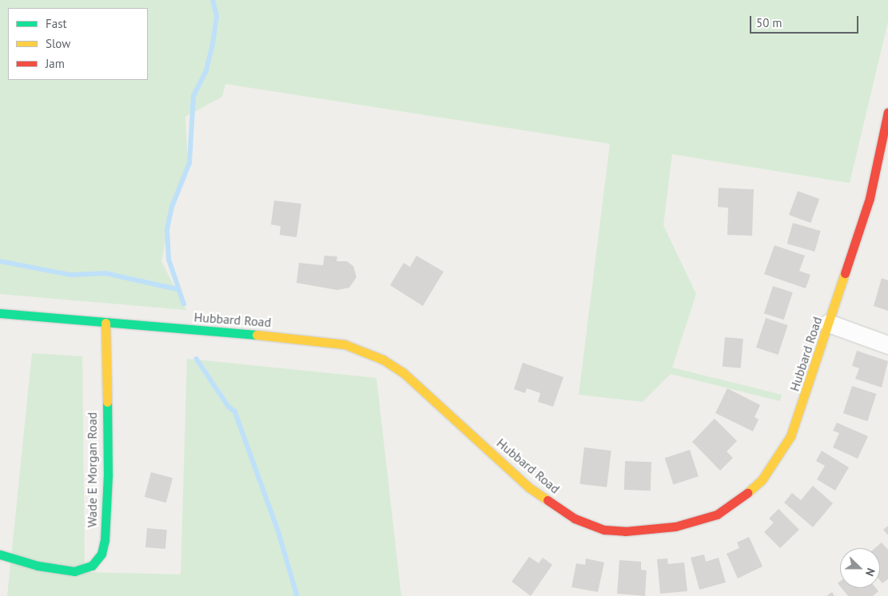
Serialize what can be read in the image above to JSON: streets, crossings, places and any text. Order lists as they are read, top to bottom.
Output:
{
  "streets": {
    "main road": ["Hubbard Road", "Wade E Morgan Road"]
  },
  "crossings": [
    ["Hubbard Road", "Wade E Morgan Road"]
  ],
  "legend": ["Fast", "Slow", "Jam"],
  "scale_bar": "50 m",
  "north": "right"
}
